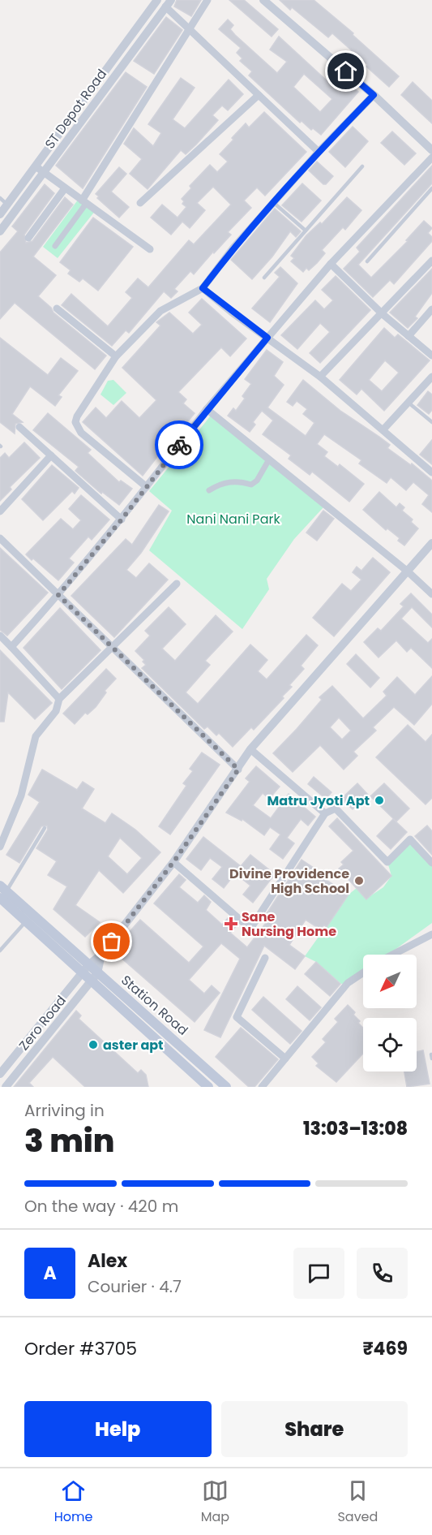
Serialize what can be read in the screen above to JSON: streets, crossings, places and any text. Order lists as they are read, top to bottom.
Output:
{
  "streets": {
    "main road": ["Station Road"],
    "street": ["ST Depot Road", "Zero Road"]
  },
  "crossings": [
    ["Station Road", "Zero Road"]
  ],
  "parks": ["Nani Nani Park"],
  "places": {
    "other": ["Matru Jyoti Apt", "Divine Providence High School", "aster apt"],
    "health": ["Sane Nursing Home"]
  },
  "north": "bottom left",
  "page": {
    "heading": ["3 min", "Arriving in", "13:03–13:08"],
    "panel": [
      "Alex",
      "Courier · 4.7",
      "Order #3705",
      "₹469"
    ],
    "bar": "On the way · 420 m",
    "round": "A",
    "buttons": ["Help", "Share"],
    "tabs": ["Home", "Map", "Saved"]
  }
}
